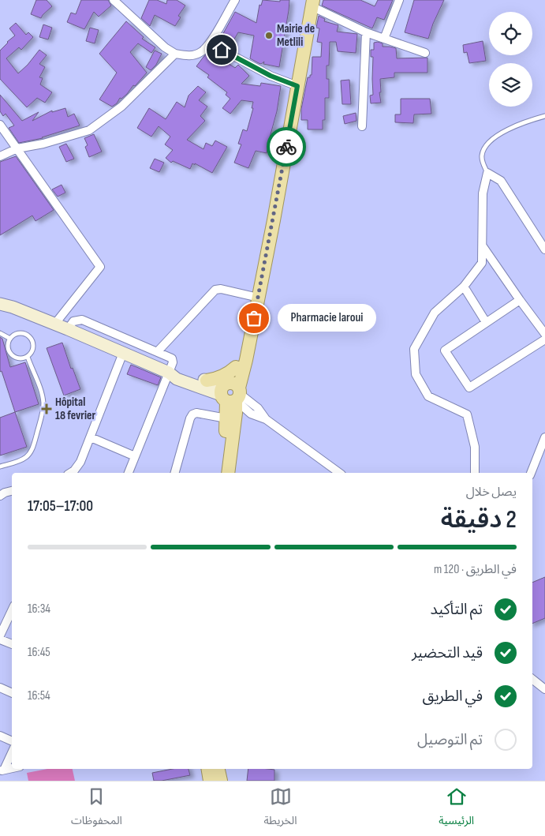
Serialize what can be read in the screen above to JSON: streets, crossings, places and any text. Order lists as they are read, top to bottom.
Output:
{
  "places": {
    "other": ["Mairie de Metlili", "Pharmacie laroui"],
    "health": ["Hôpital 18 fevrier"]
  },
  "page": {
    "bubble": "Pharmacie laroui",
    "heading": ["2 دقيقة", "يصل خلال", "17:00–17:05"],
    "bar": "في الطريق · 120 m",
    "list": [
      ["تم التأكيد", "16:34"],
      ["قيد التحضير", "16:45"],
      ["في الطريق", "16:54"],
      "تم التوصيل"
    ],
    "tabs": ["الرئيسية", "الخريطة", "المحفوظات"]
  }
}
